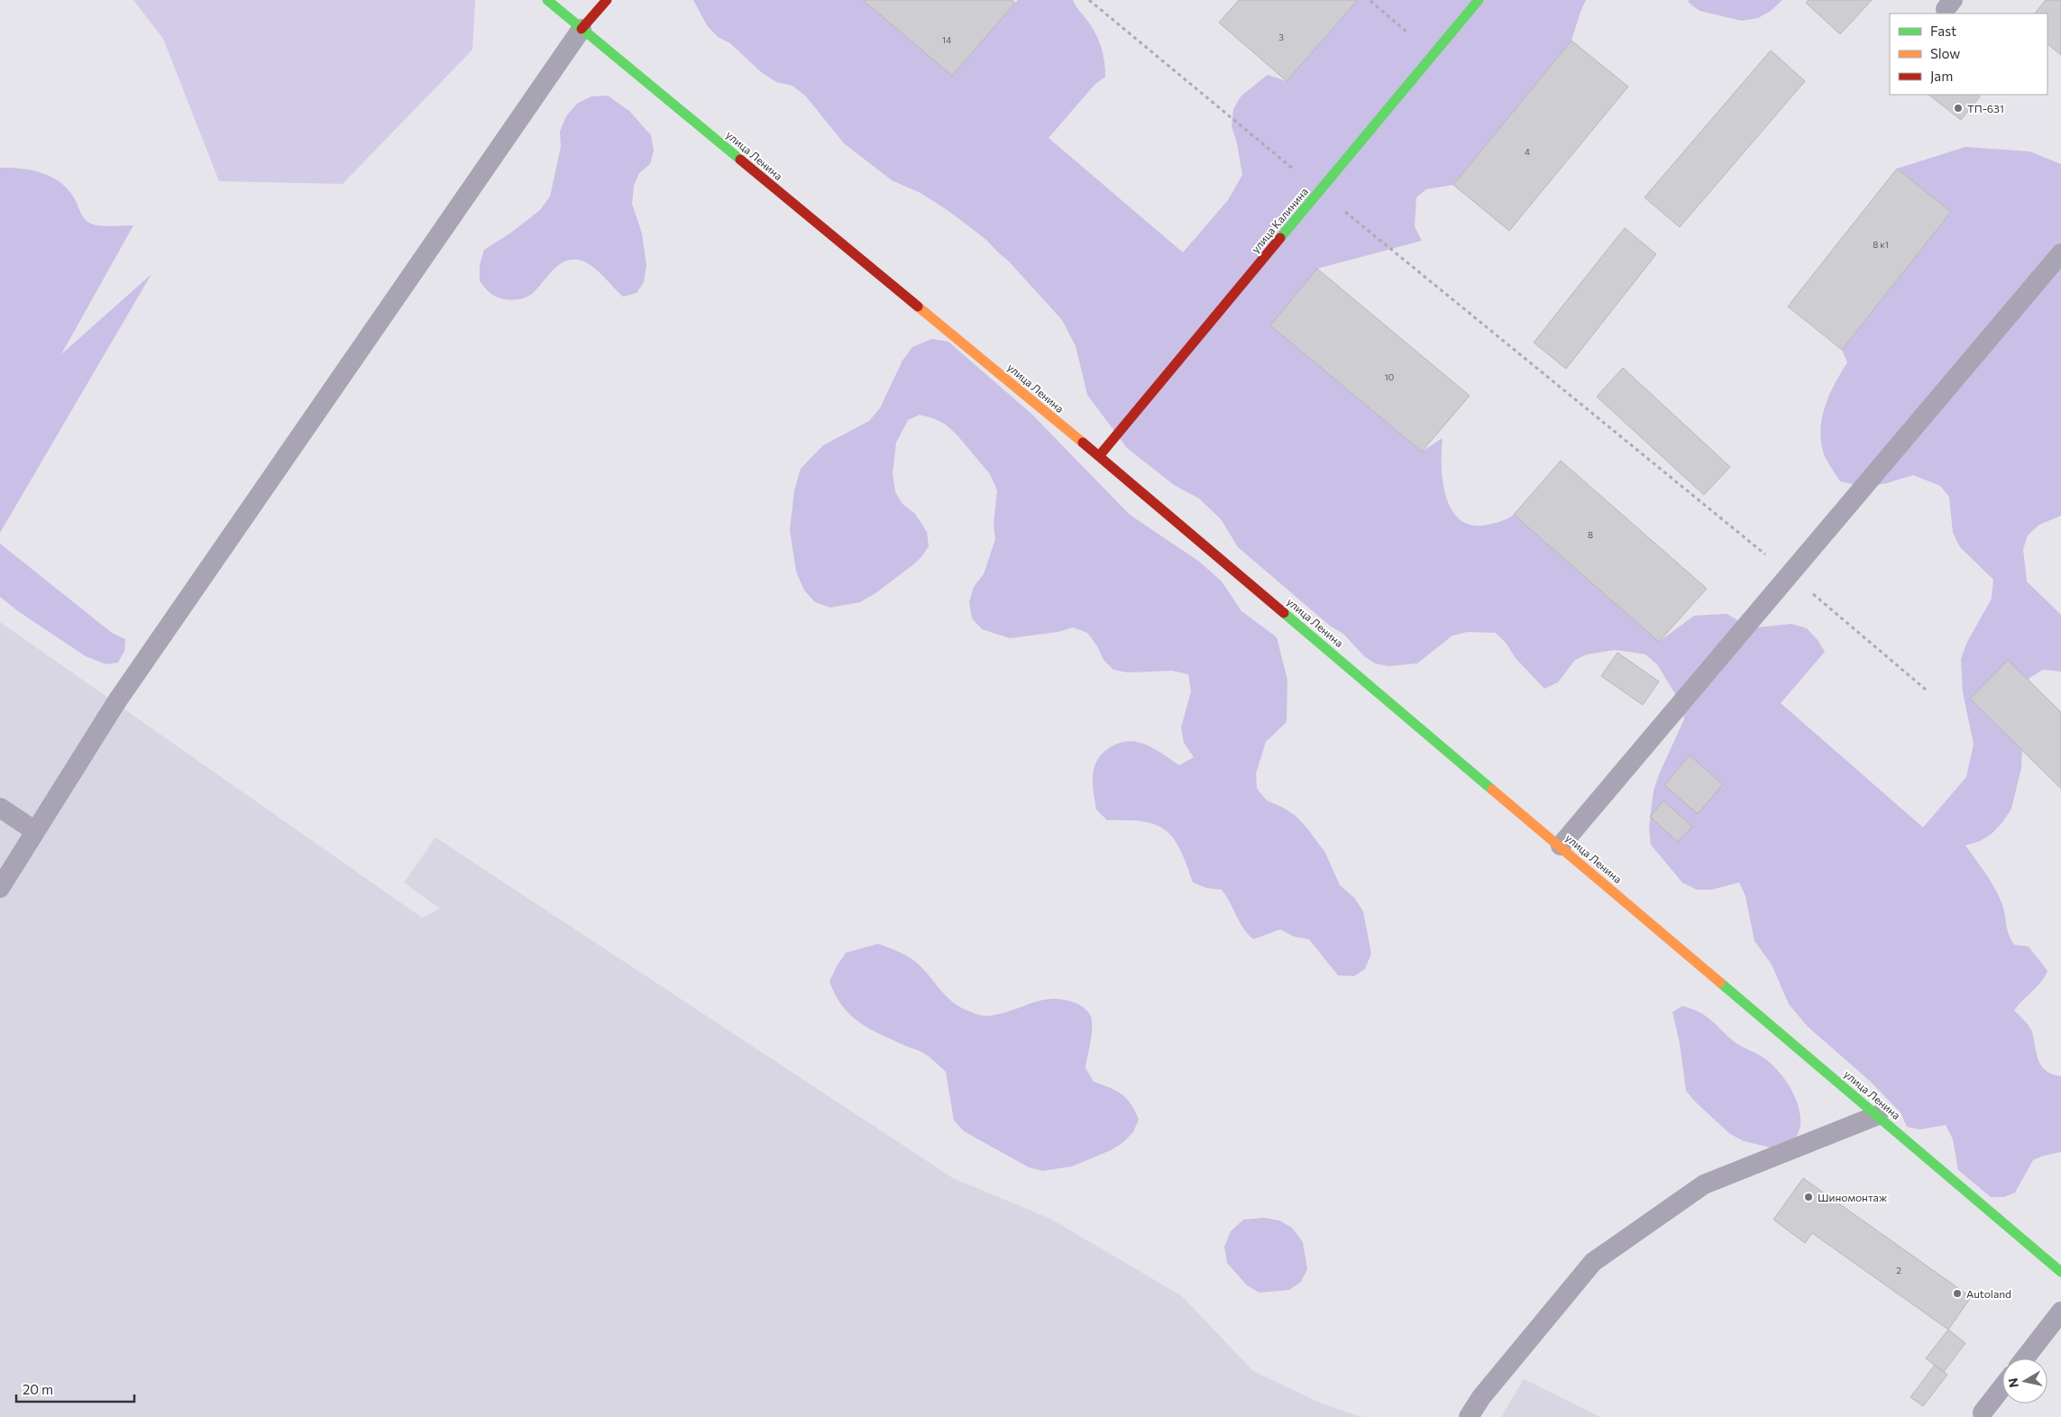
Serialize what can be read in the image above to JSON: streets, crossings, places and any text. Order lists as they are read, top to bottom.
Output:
{
  "streets": {
    "street": ["улица Ленина", "улица Калинина"]
  },
  "crossings": [
    ["улица Ленина", "улица Калинина"]
  ],
  "places": ["ТП-631", "Шиномонтаж", "Autoland"],
  "house_numbers": [
    "3",
    "14",
    "4",
    "8 к1",
    "10",
    "8",
    "2"
  ],
  "legend": ["Fast", "Slow", "Jam"],
  "scale_bar": "20 m",
  "north": "left"
}
